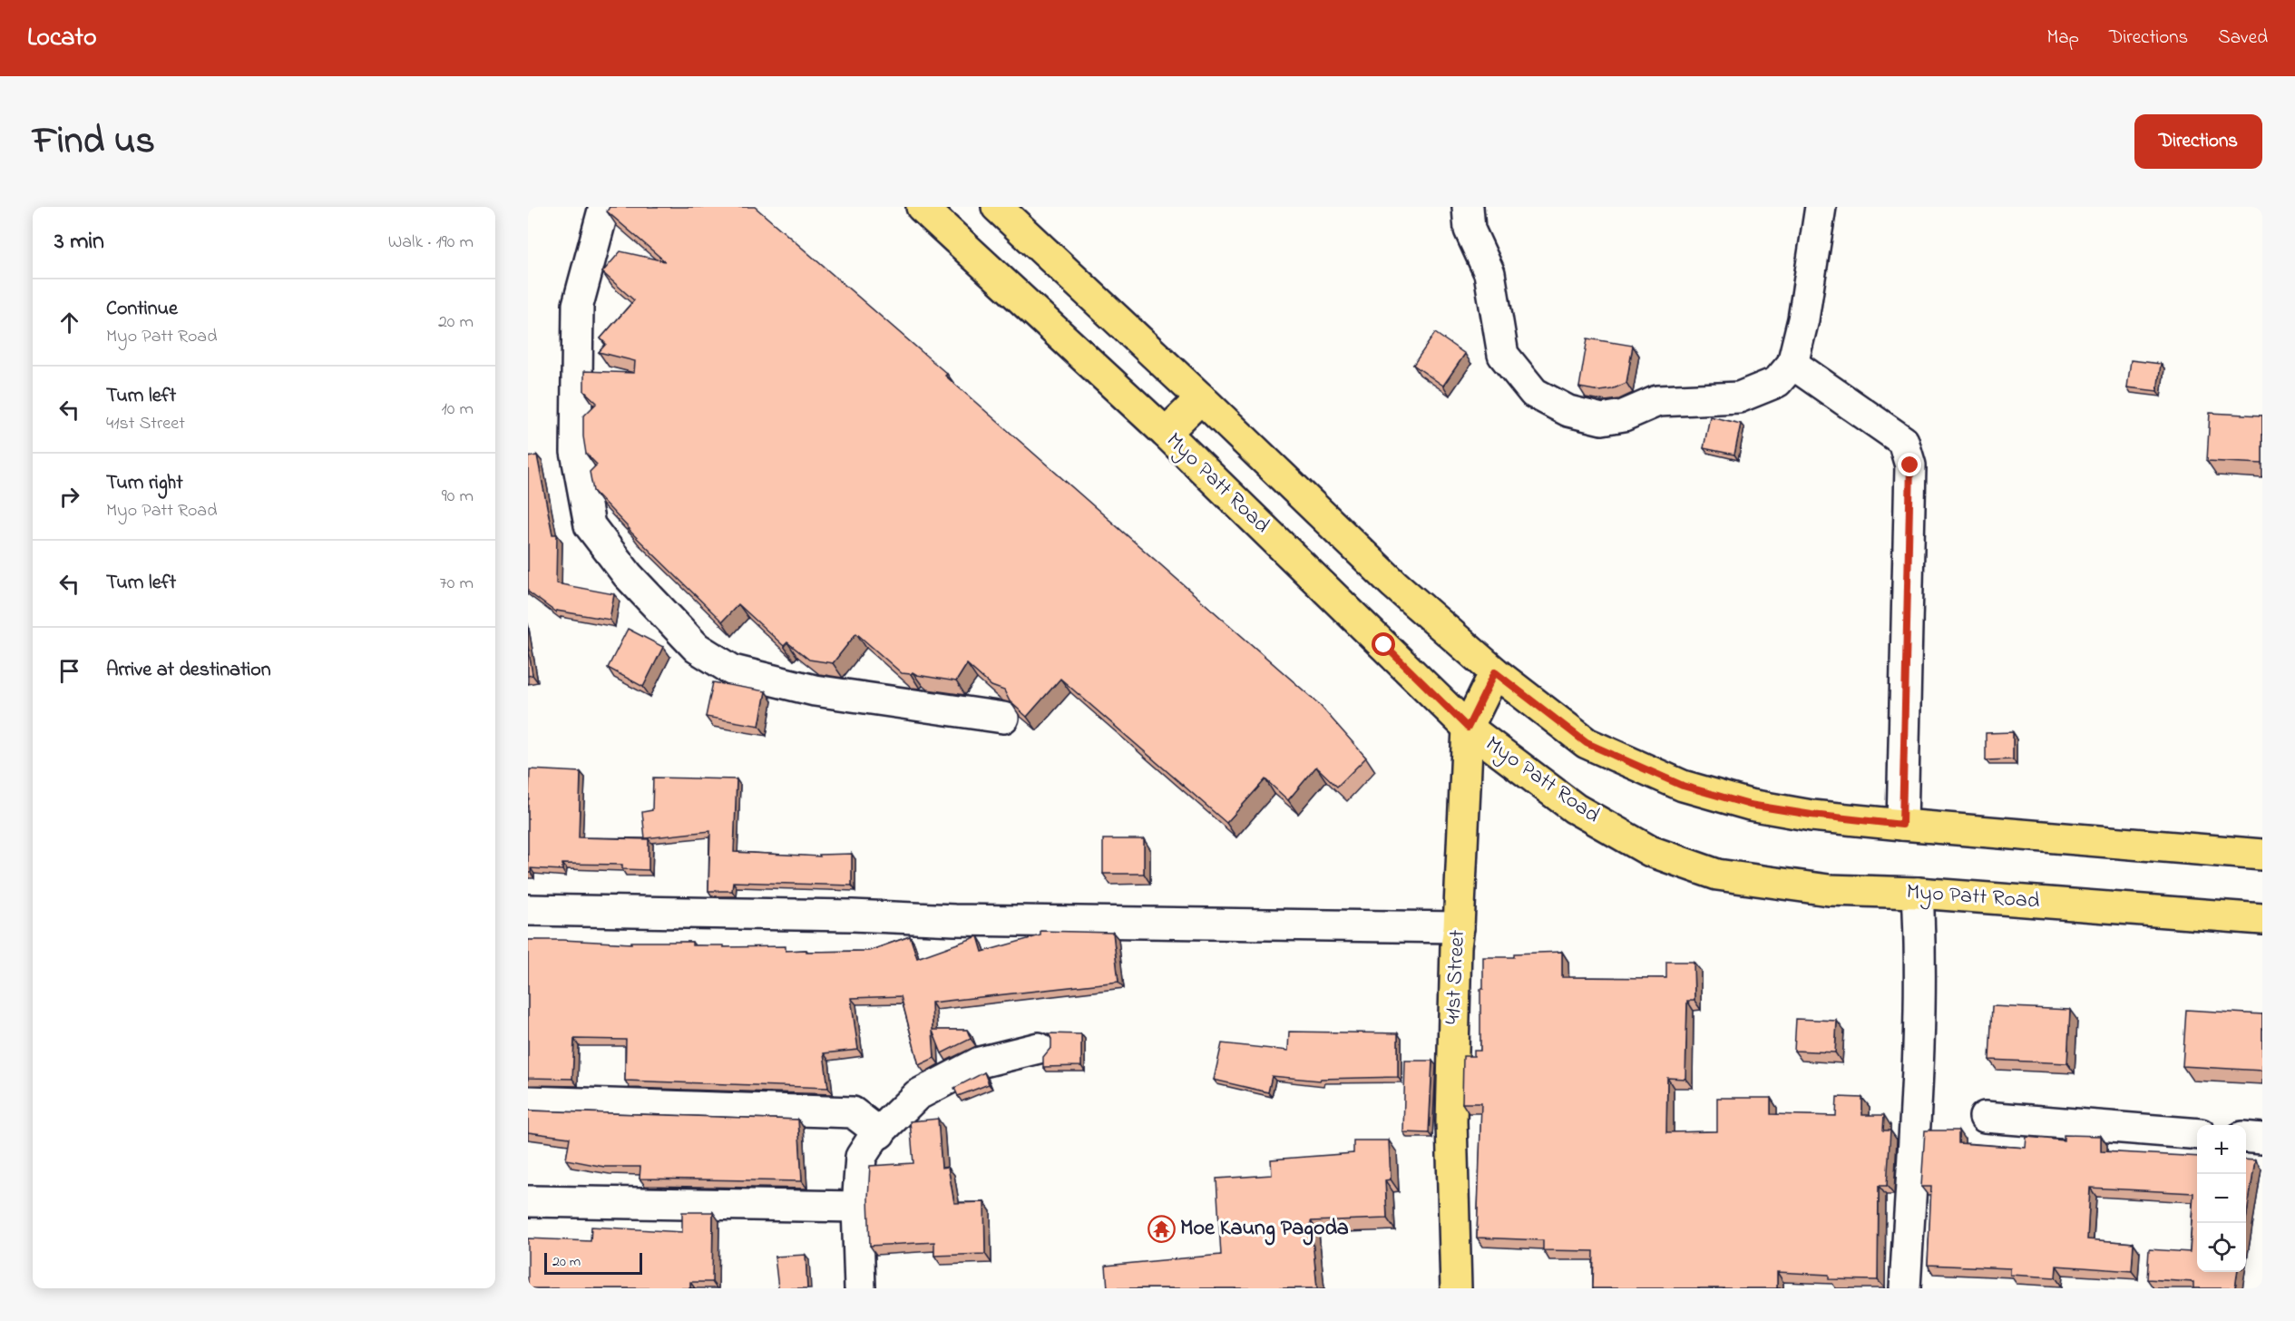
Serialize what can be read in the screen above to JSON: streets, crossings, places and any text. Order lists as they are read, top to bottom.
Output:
{
  "streets": {
    "main road": ["Myo Patt Road", "41st Street"]
  },
  "crossings": [
    ["Myo Patt Road", "41st Street"]
  ],
  "places": {
    "temple": ["Moe Kaung Pagoda"]
  },
  "scale_bar": "20 m",
  "page": {
    "header": "Locato",
    "nav": ["Map", "Directions", "Saved"],
    "title": "Find us",
    "buttons": "Directions",
    "heading": ["3 min", "Walk · 190 m"],
    "list": [
      ["Continue", "Myo Patt Road", "20 m"],
      ["Turn left", "41st Street", "10 m"],
      ["Turn right", "Myo Patt Road", "90 m"],
      ["Turn left", "70 m"],
      "Arrive at destination"
    ],
    "map_buttons": ["+", "−"],
    "scale": "20 m"
  }
}
